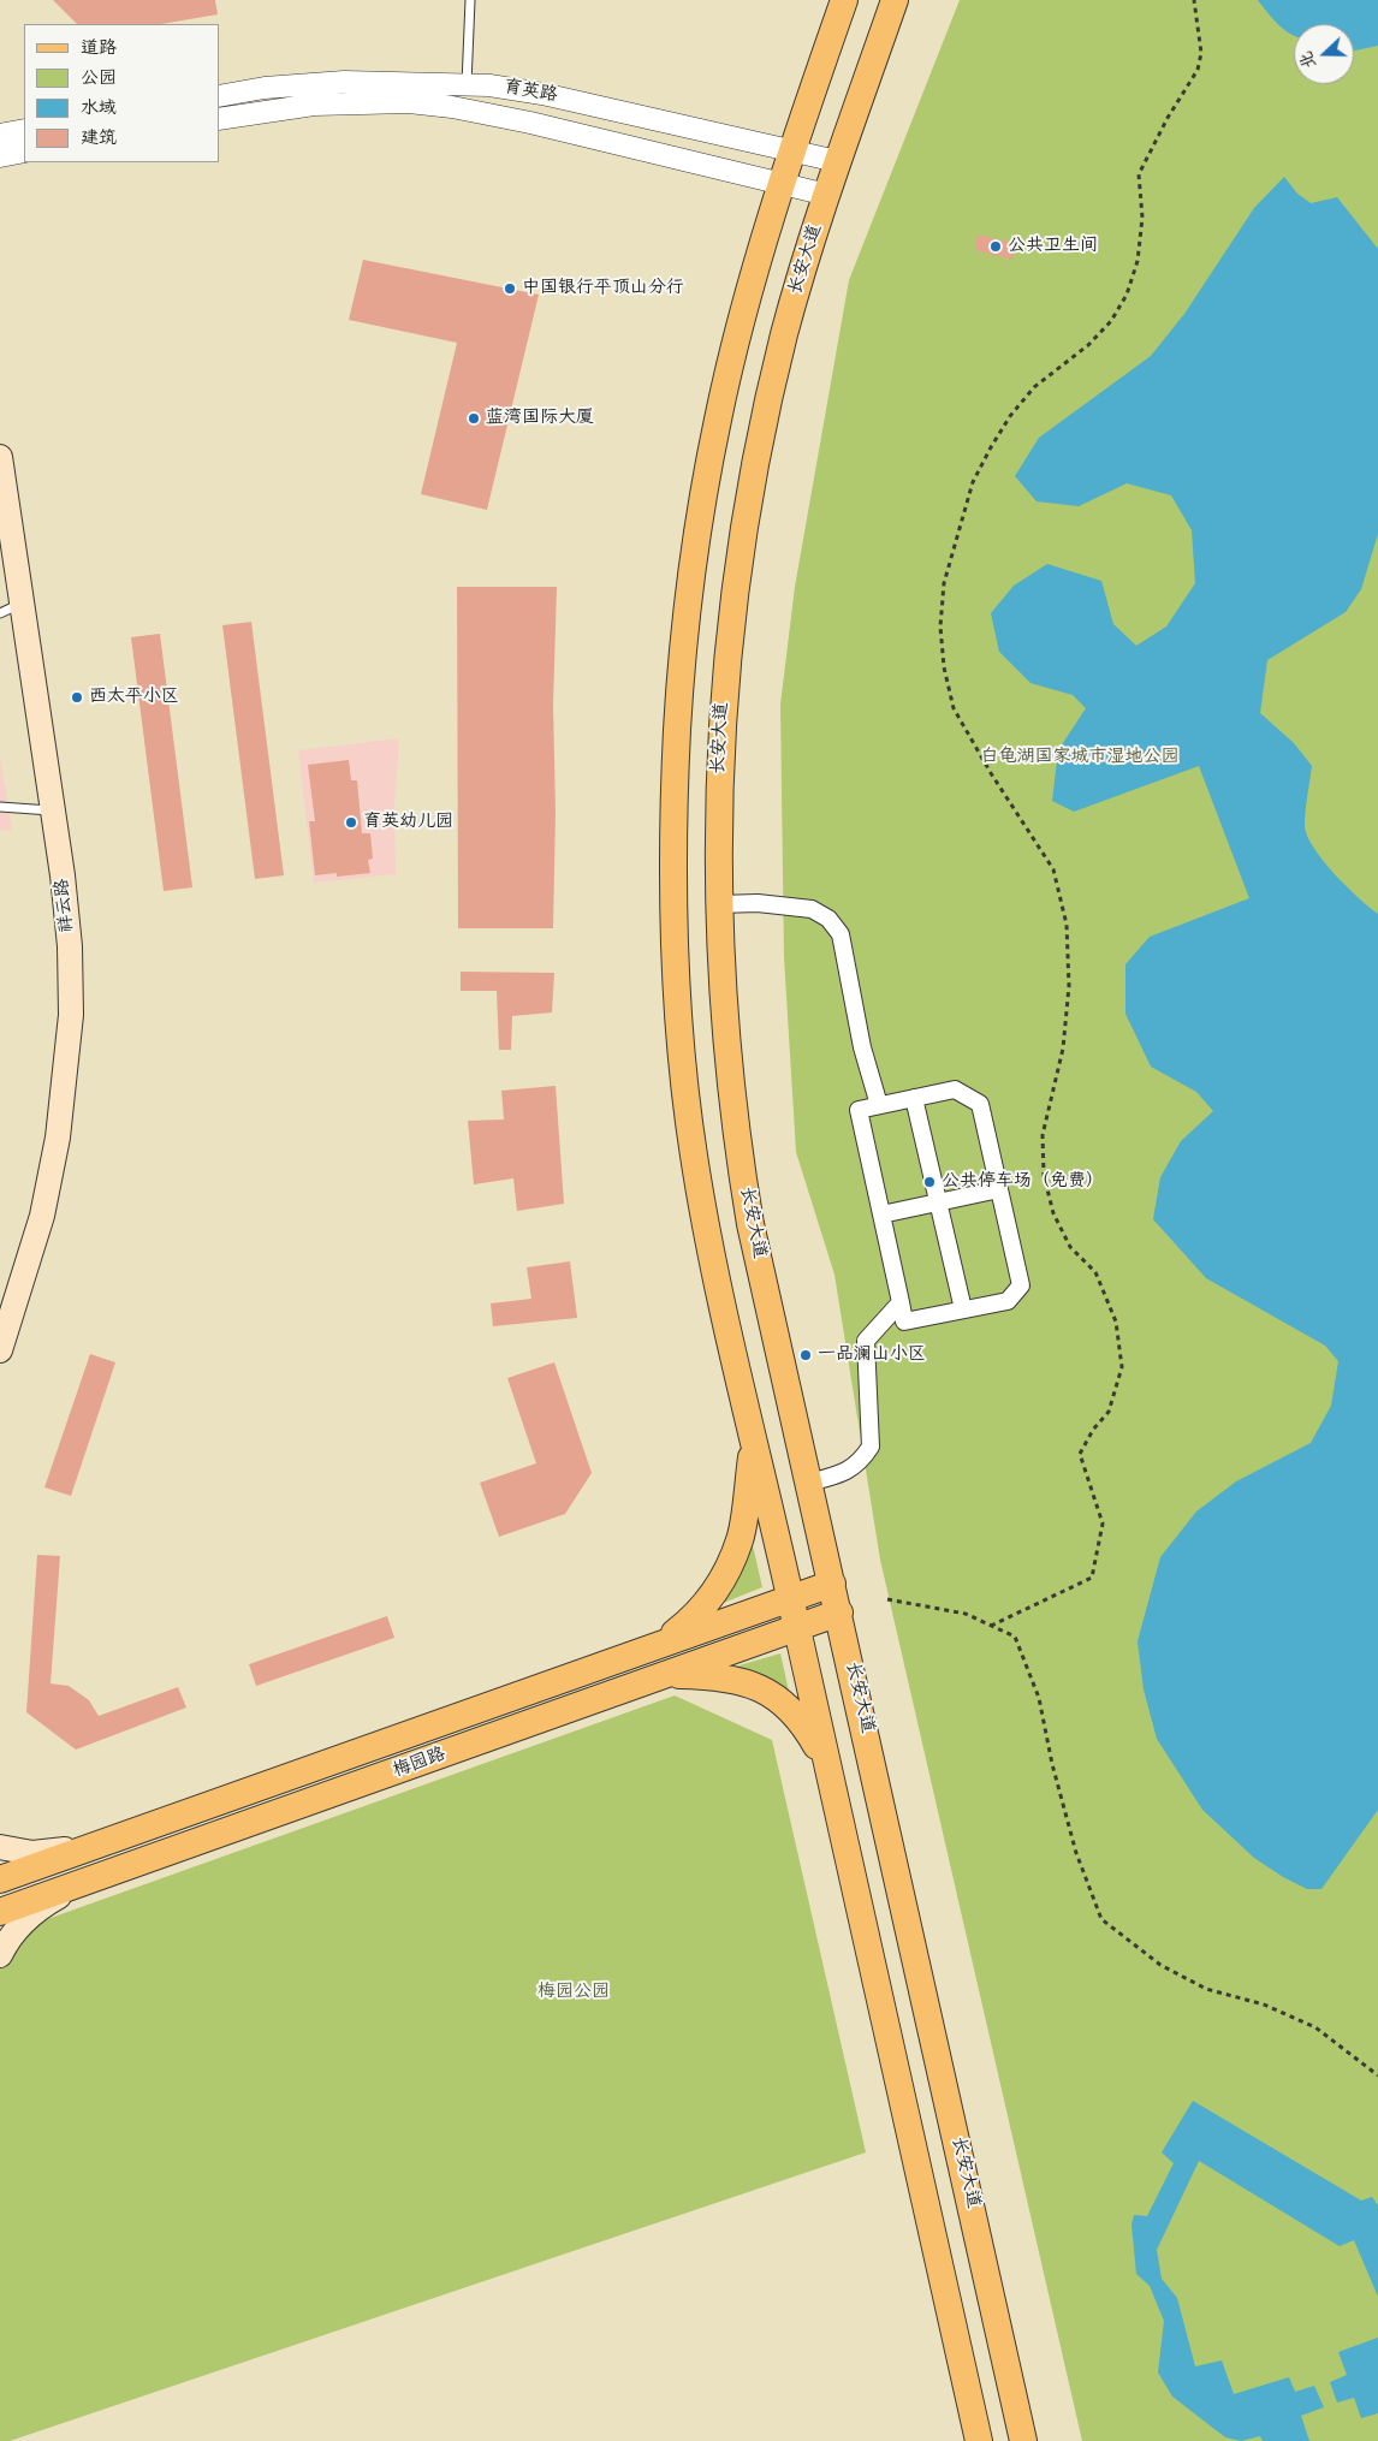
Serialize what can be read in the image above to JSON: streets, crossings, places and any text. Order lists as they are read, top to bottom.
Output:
{
  "streets": {
    "main road": ["长安大道", "祥云路", "梅园路"],
    "street": ["育英路"]
  },
  "crossings": [
    ["育英路", "长安大道"],
    ["长安大道", "梅园路"]
  ],
  "parks": ["白龟湖国家城市湿地公园", "梅园公园"],
  "places": [
    "公共卫生间",
    "中国银行平顶山分行",
    "蓝湾国际大厦",
    "西太平小区",
    "育英幼儿园",
    "公共停车场（免费）",
    "一品澜山小区"
  ],
  "legend": [
    "道路",
    "公园",
    "水域",
    "建筑"
  ],
  "north": "left"
}
